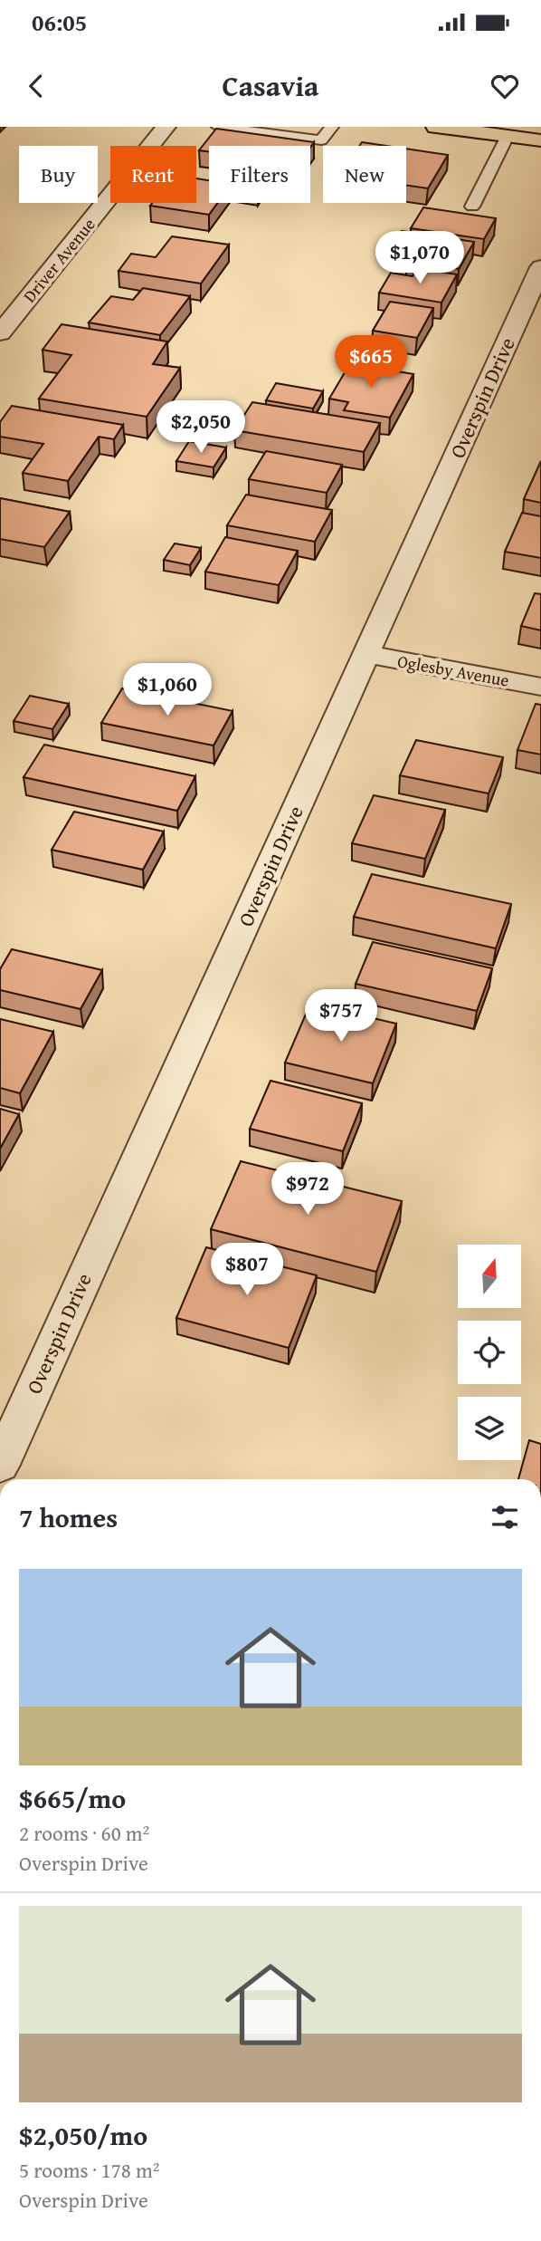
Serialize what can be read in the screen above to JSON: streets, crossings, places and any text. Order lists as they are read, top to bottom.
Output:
{
  "streets": {
    "street": ["Driver Avenue", "Overspin Drive", "Oglesby Avenue"]
  },
  "crossings": [
    ["Overspin Drive", "Oglesby Avenue"]
  ],
  "north": "top",
  "page": {
    "status": "06:05",
    "header": "Casavia",
    "chip": [
      "Buy",
      "Rent",
      "Filters",
      "New"
    ],
    "price": [
      "$1,070",
      "$665",
      "$2,050",
      "$1,060",
      "$757",
      "$972",
      "$807"
    ],
    "heading": "7 homes",
    "list": [
      {
        "name": "$665/mo",
        "note": "2 rooms · 60 m² · Overspin Drive"
      },
      {
        "name": "$2,050/mo",
        "note": "5 rooms · 178 m² · Overspin Drive"
      }
    ]
  }
}
